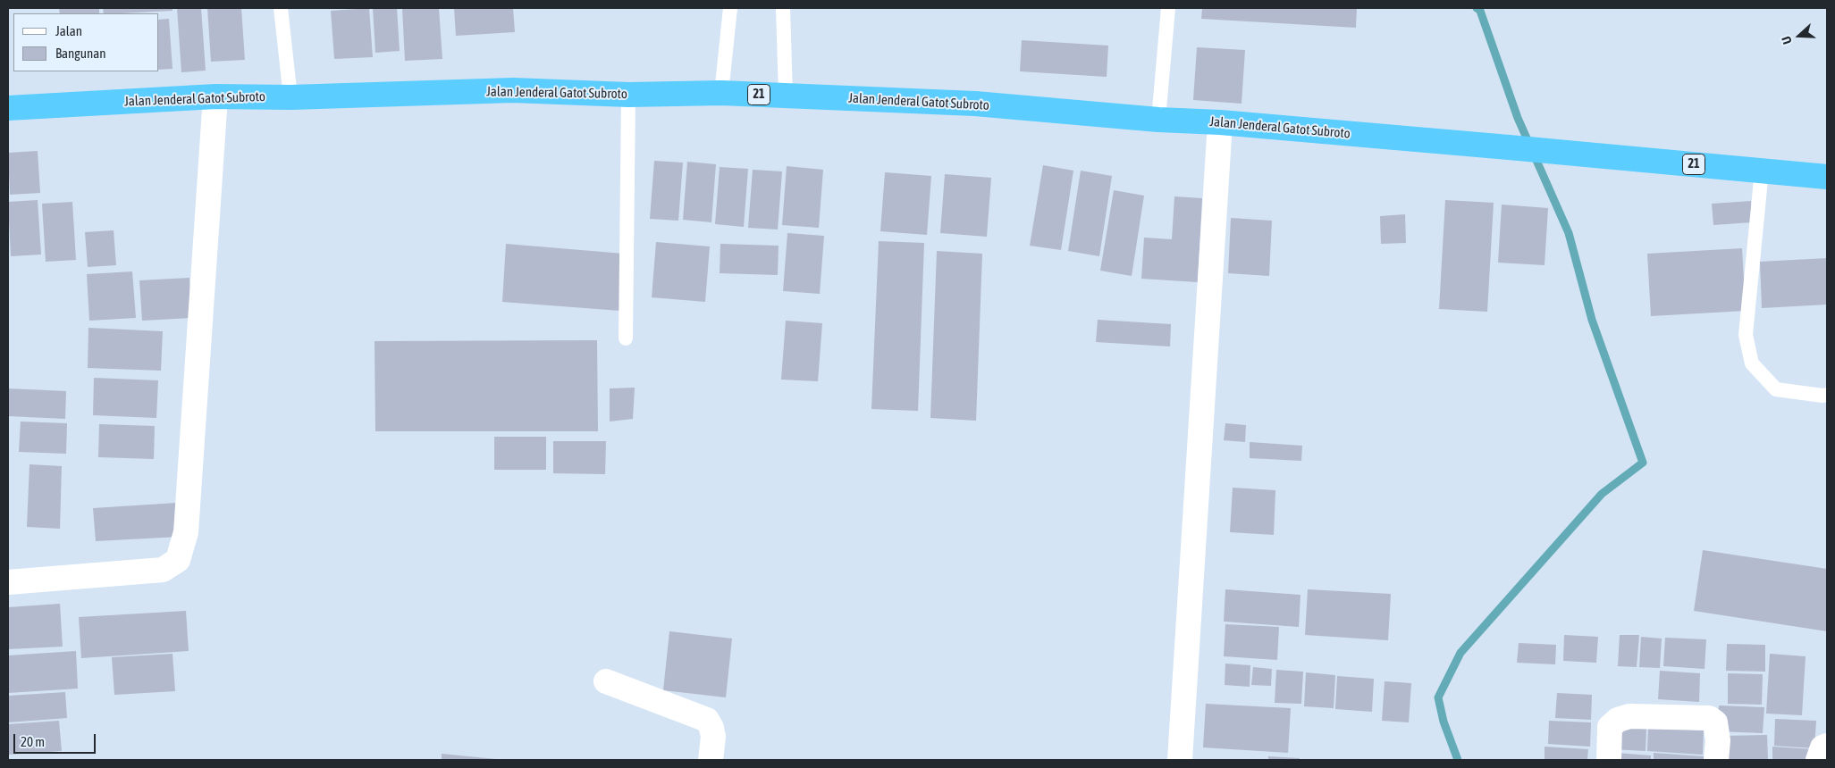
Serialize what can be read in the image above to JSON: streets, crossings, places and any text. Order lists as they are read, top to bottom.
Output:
{
  "streets": {
    "highway": ["Jalan Jenderal Gatot Subroto", "21"]
  },
  "legend": ["Jalan", "Bangunan"],
  "scale_bar": "20 m",
  "north": "left"
}
